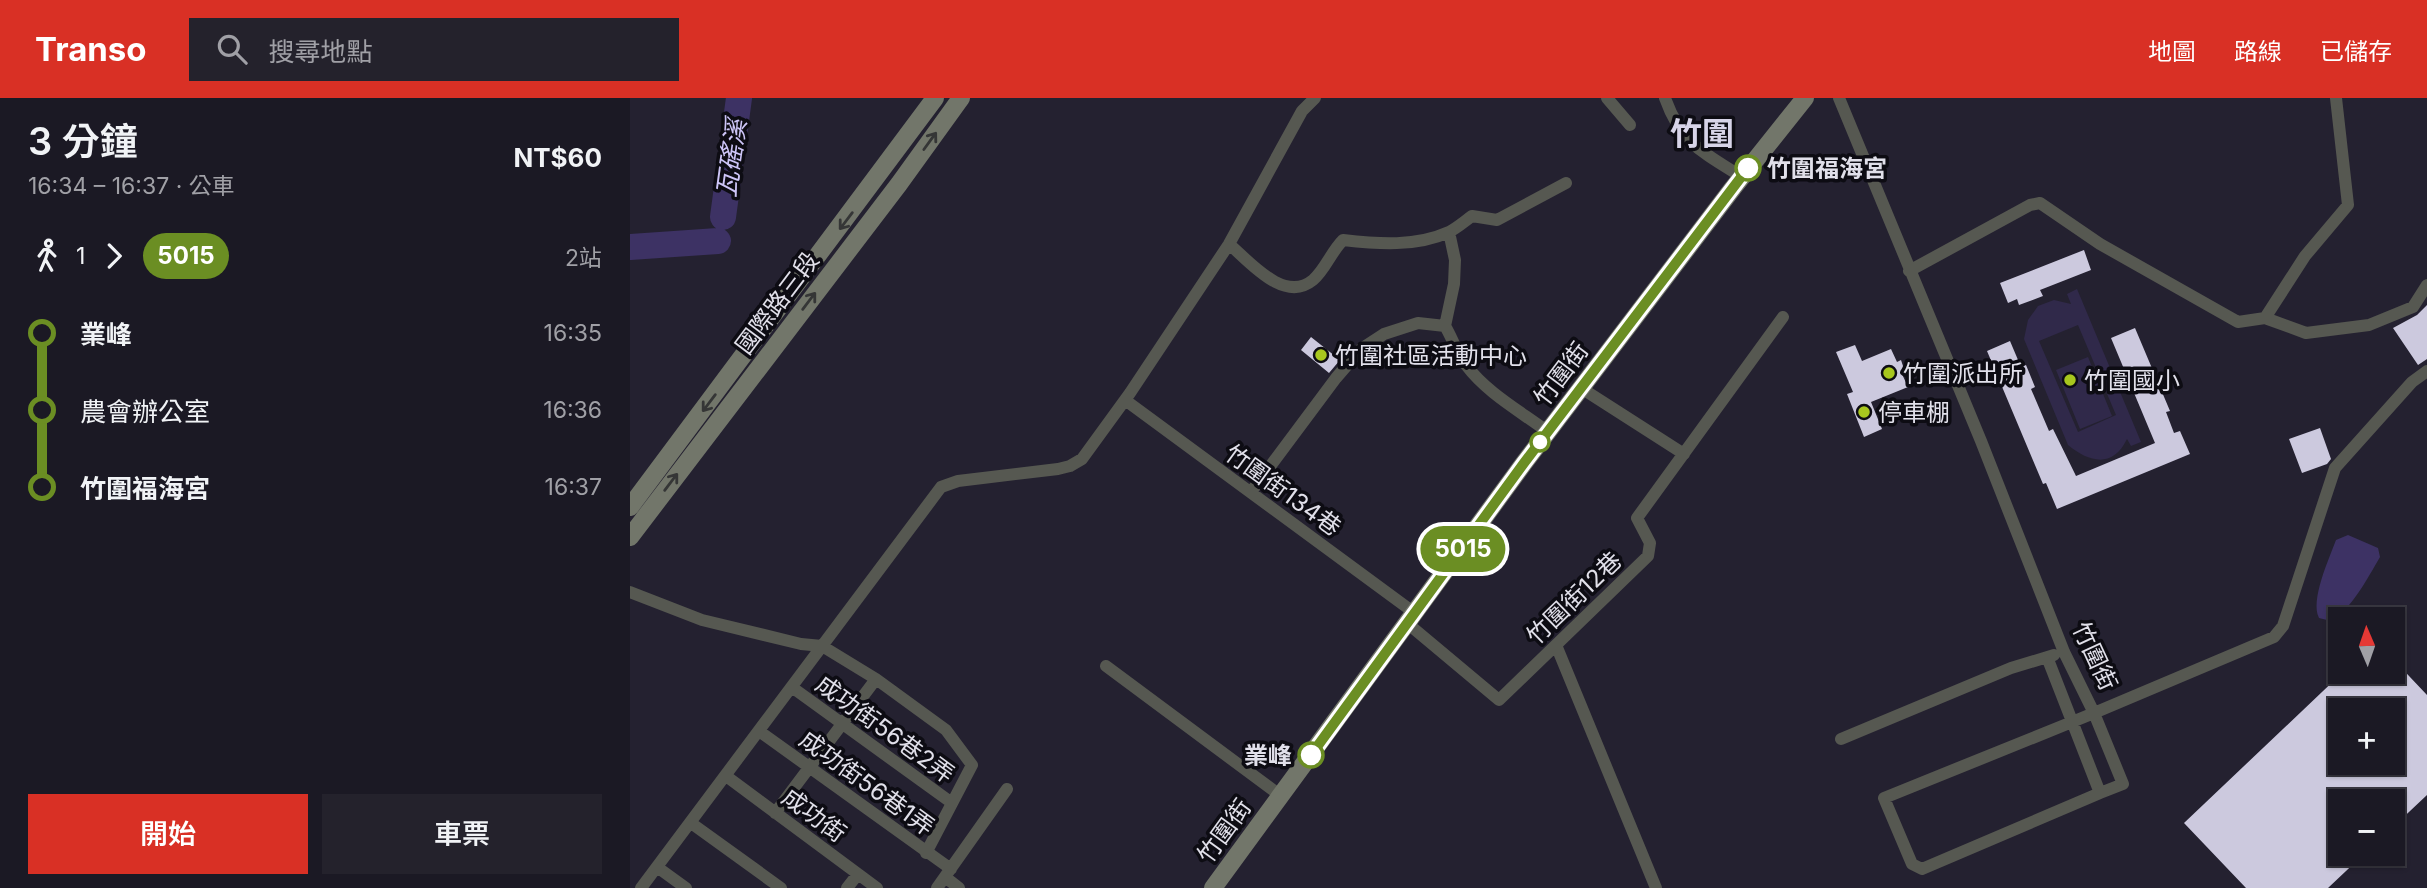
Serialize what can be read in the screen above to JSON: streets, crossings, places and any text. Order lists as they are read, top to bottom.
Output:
{
  "streets": {
    "street": [
      "國際路三段",
      "竹圍街",
      "竹圍街134巷",
      "竹圍街12巷",
      "成功街56巷2弄",
      "成功街56巷1弄",
      "成功街"
    ]
  },
  "crossings": [
    ["竹圍街", "竹圍街134巷"],
    ["竹圍街", "竹圍街12巷"],
    ["竹圍街134巷", "竹圍街12巷"]
  ],
  "districts": ["竹圍"],
  "water": ["瓦磘溪"],
  "places": [
    "竹圍福海宮",
    "竹圍社區活動中心",
    "竹圍派出所",
    "竹圍國小",
    "停車棚",
    "業峰"
  ],
  "lines": ["bus line 5015"],
  "north": "top",
  "page": {
    "header": "Transo",
    "search": "搜尋地點",
    "nav": ["地圖", "路線", "已儲存"],
    "heading": ["3 分鐘", "16:34 – 16:37 · 公車", "NT$60"],
    "on_map": "5015",
    "legs": ["1", "5015", "2站"],
    "list": [
      {
        "name": "業峰",
        "value": "16:35"
      },
      {
        "name": "農會辦公室",
        "value": "16:36"
      },
      {
        "name": "竹圍福海宮",
        "value": "16:37"
      }
    ],
    "map_buttons": ["+", "−"],
    "buttons": ["開始", "車票"]
  }
}
